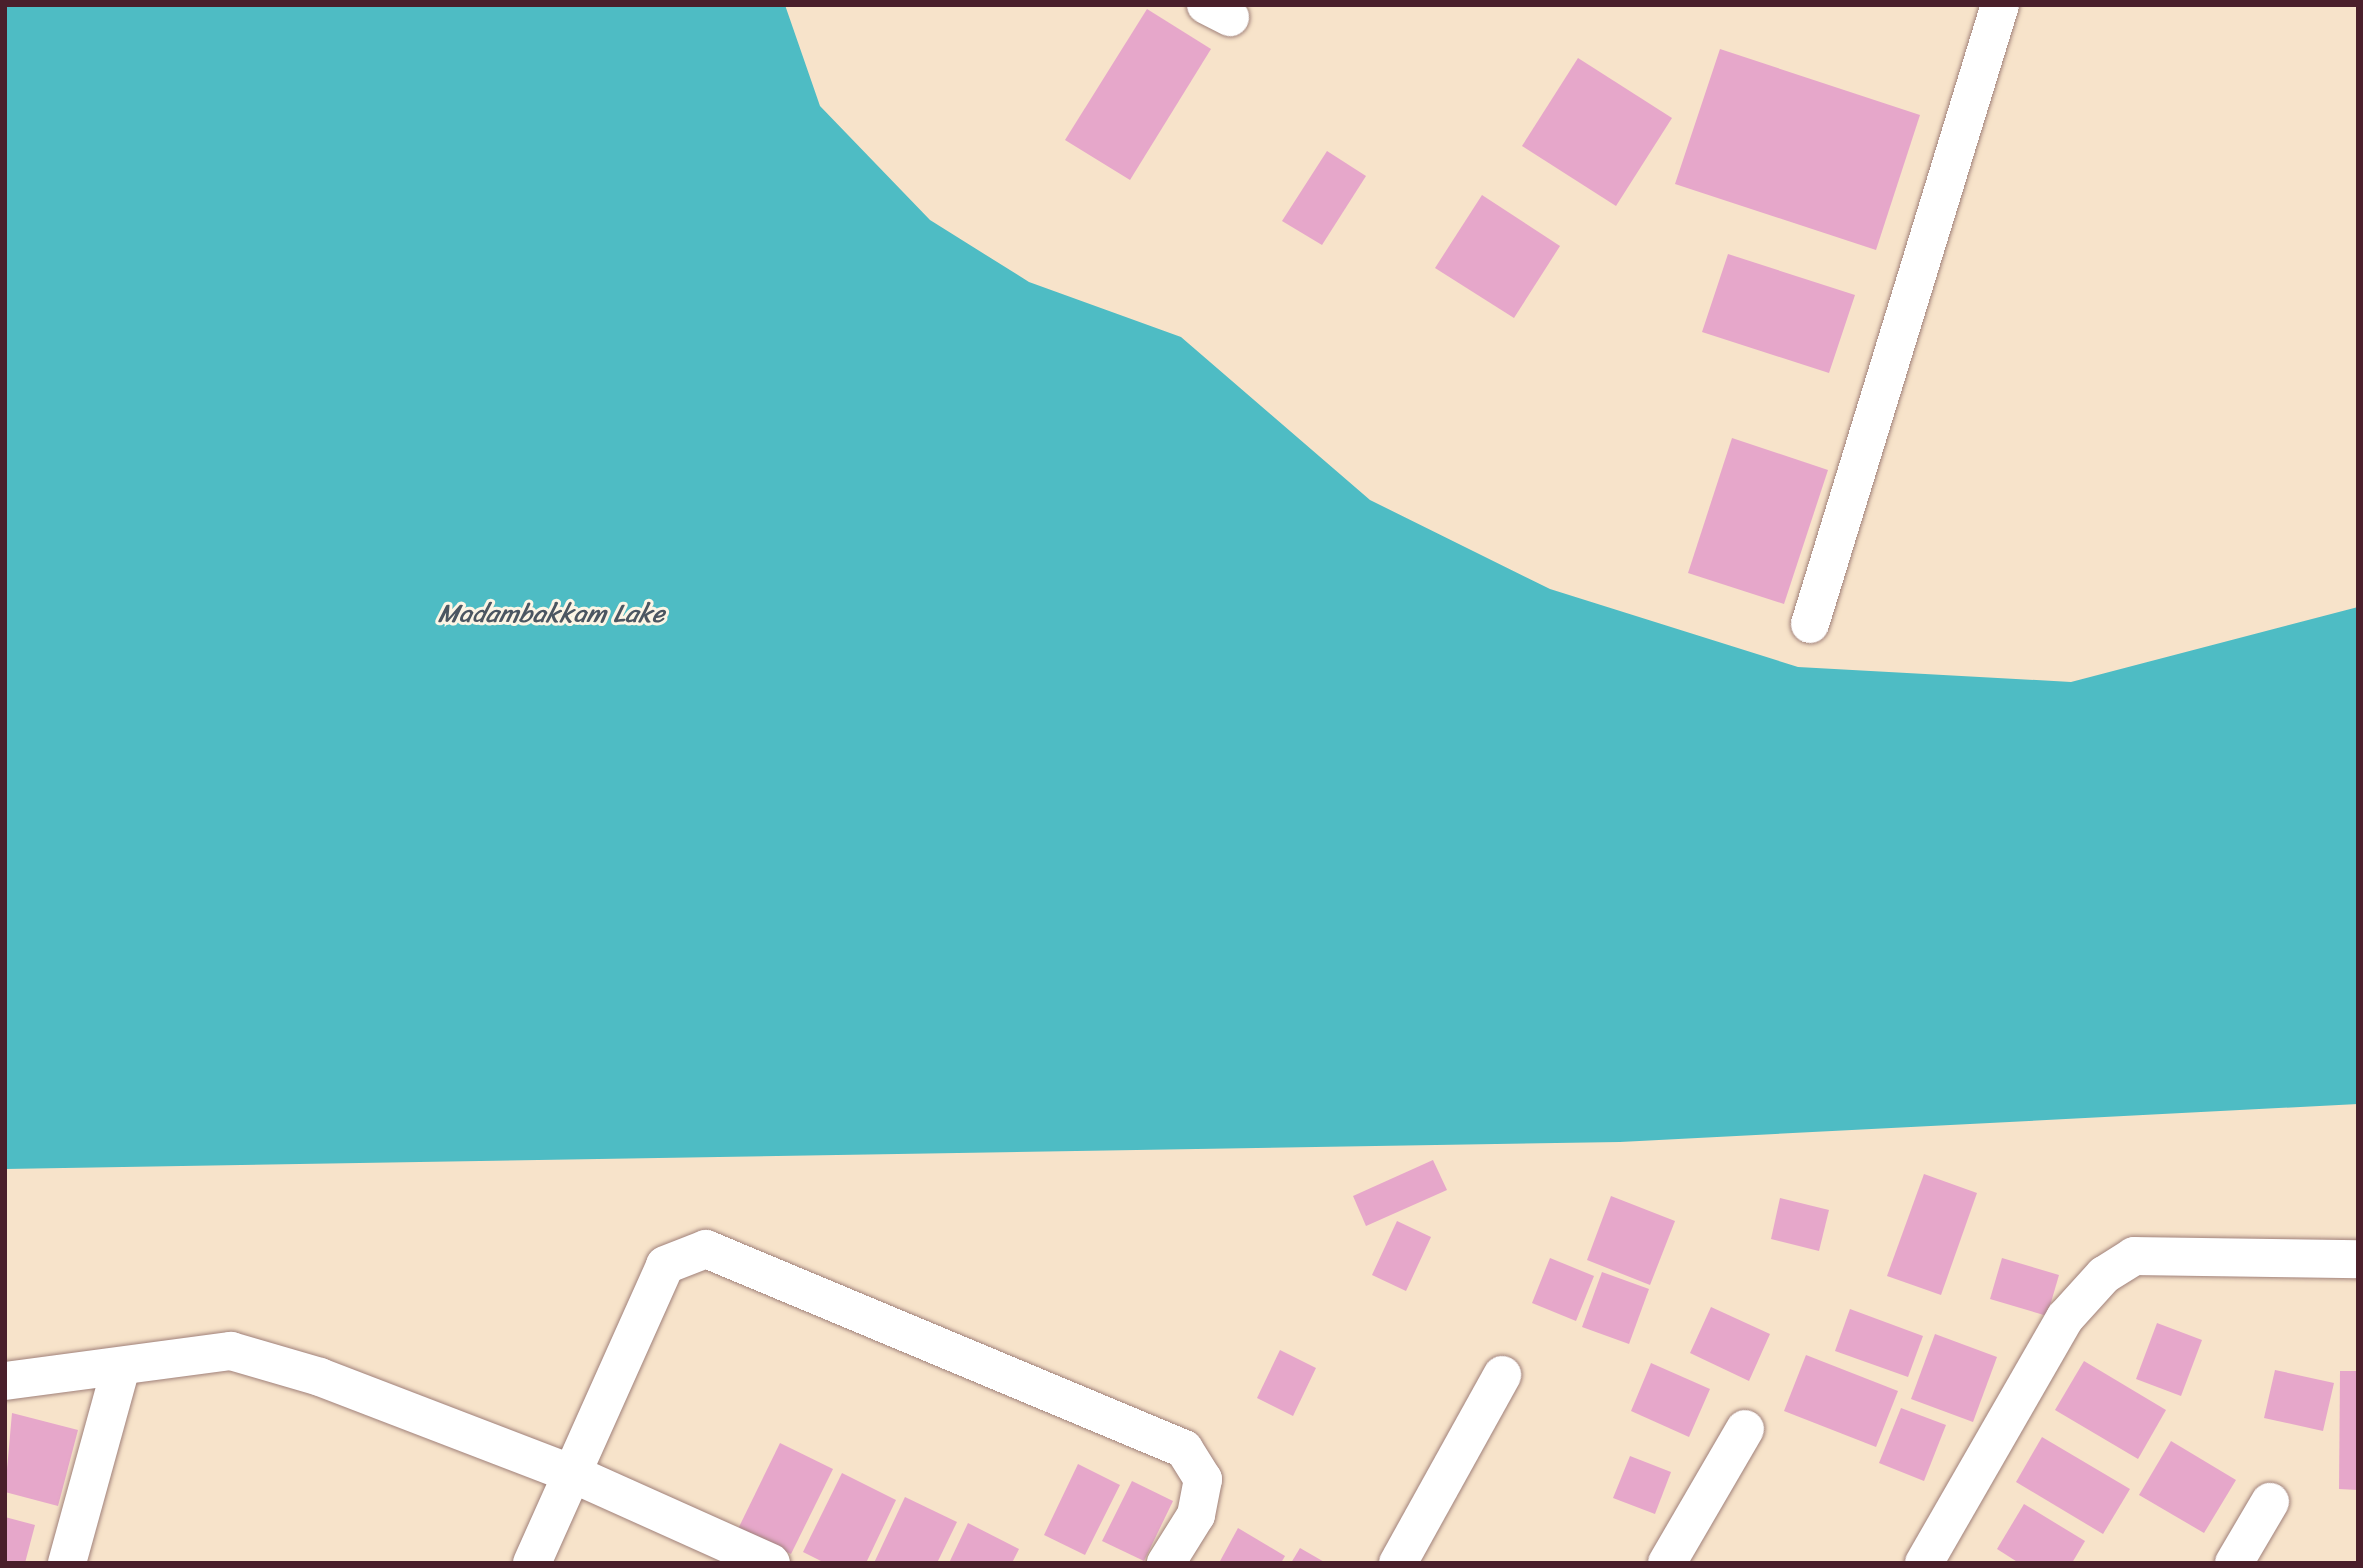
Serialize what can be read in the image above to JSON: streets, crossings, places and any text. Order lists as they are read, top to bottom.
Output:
{
  "water": ["Madambakkam Lake"]
}
